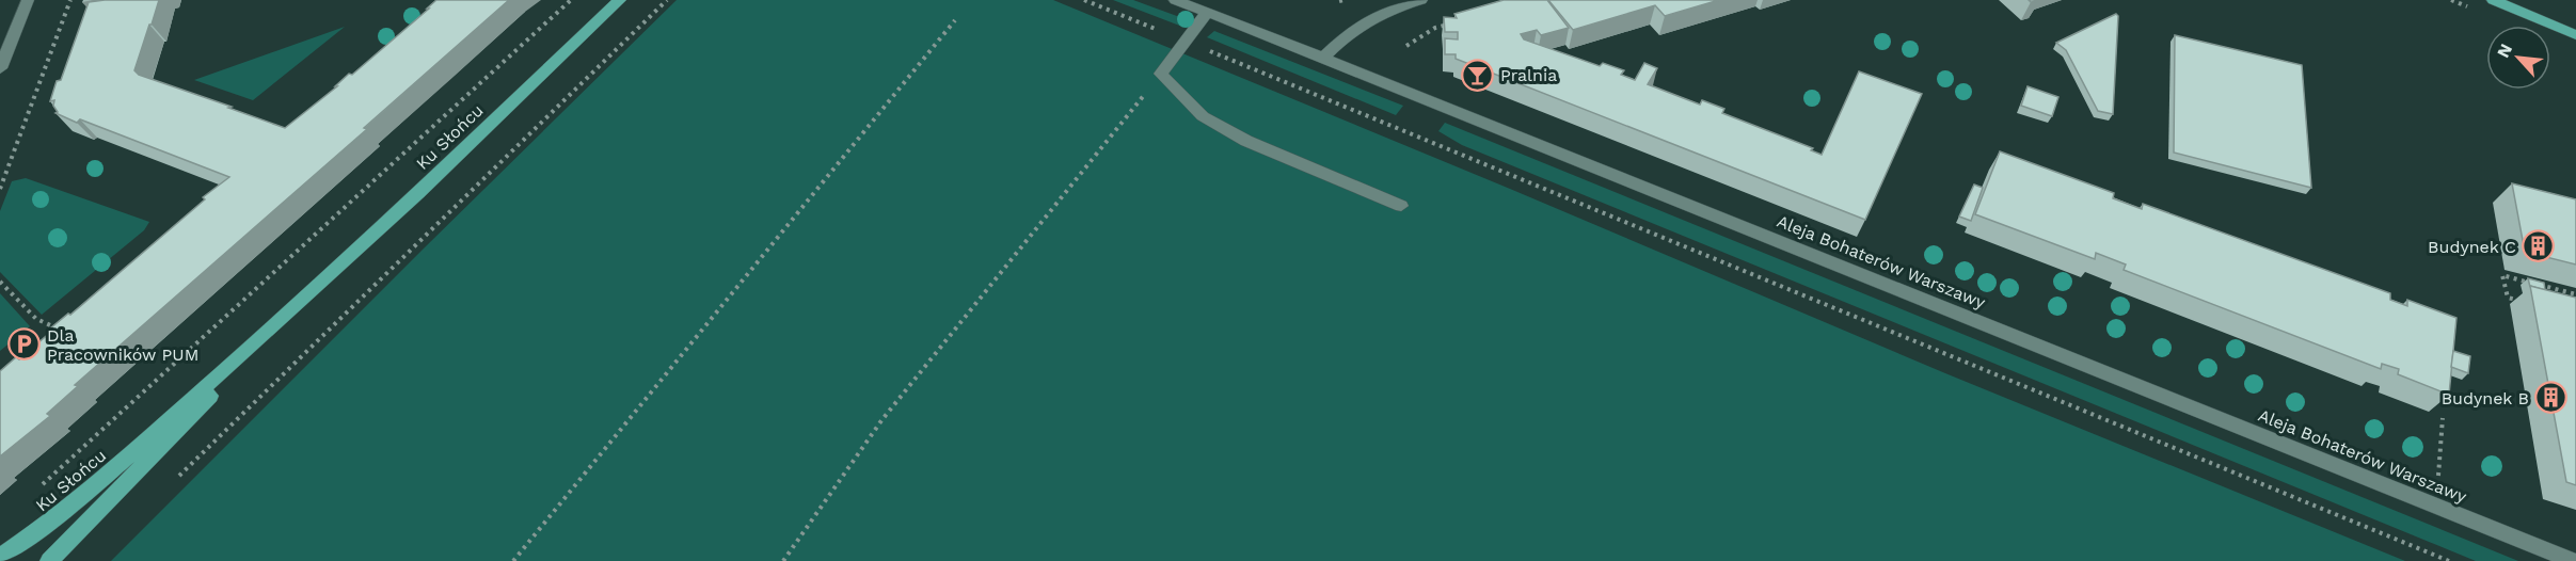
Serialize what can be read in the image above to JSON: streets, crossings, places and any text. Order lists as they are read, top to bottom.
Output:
{
  "streets": {
    "main road": ["Ku Słońcu"],
    "street": ["Aleja Bohaterów Warszawy"]
  },
  "places": {
    "bar": ["Pralnia"],
    "building": ["Budynek C", "Budynek B"],
    "parking": ["Dla Pracowników PUM"]
  },
  "north": "top left"
}
